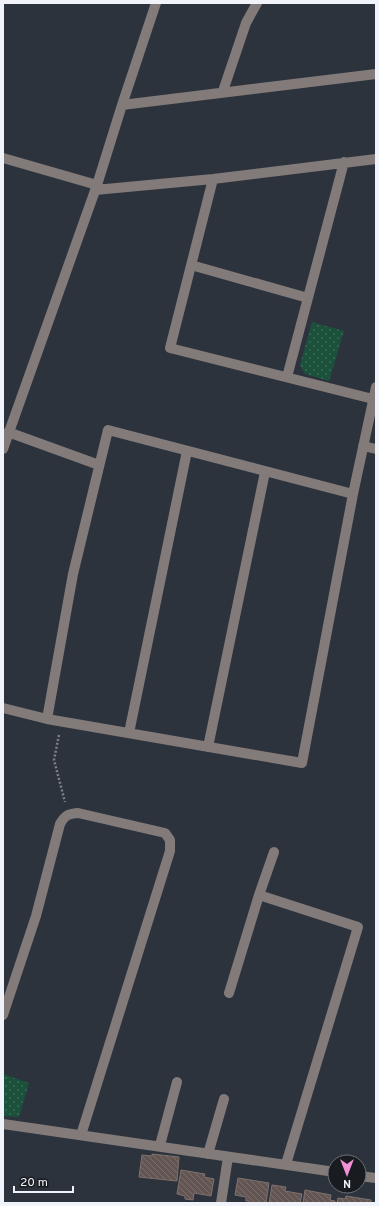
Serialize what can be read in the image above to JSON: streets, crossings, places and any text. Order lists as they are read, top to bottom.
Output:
{
  "scale_bar": "20 m",
  "north": "bottom"
}
